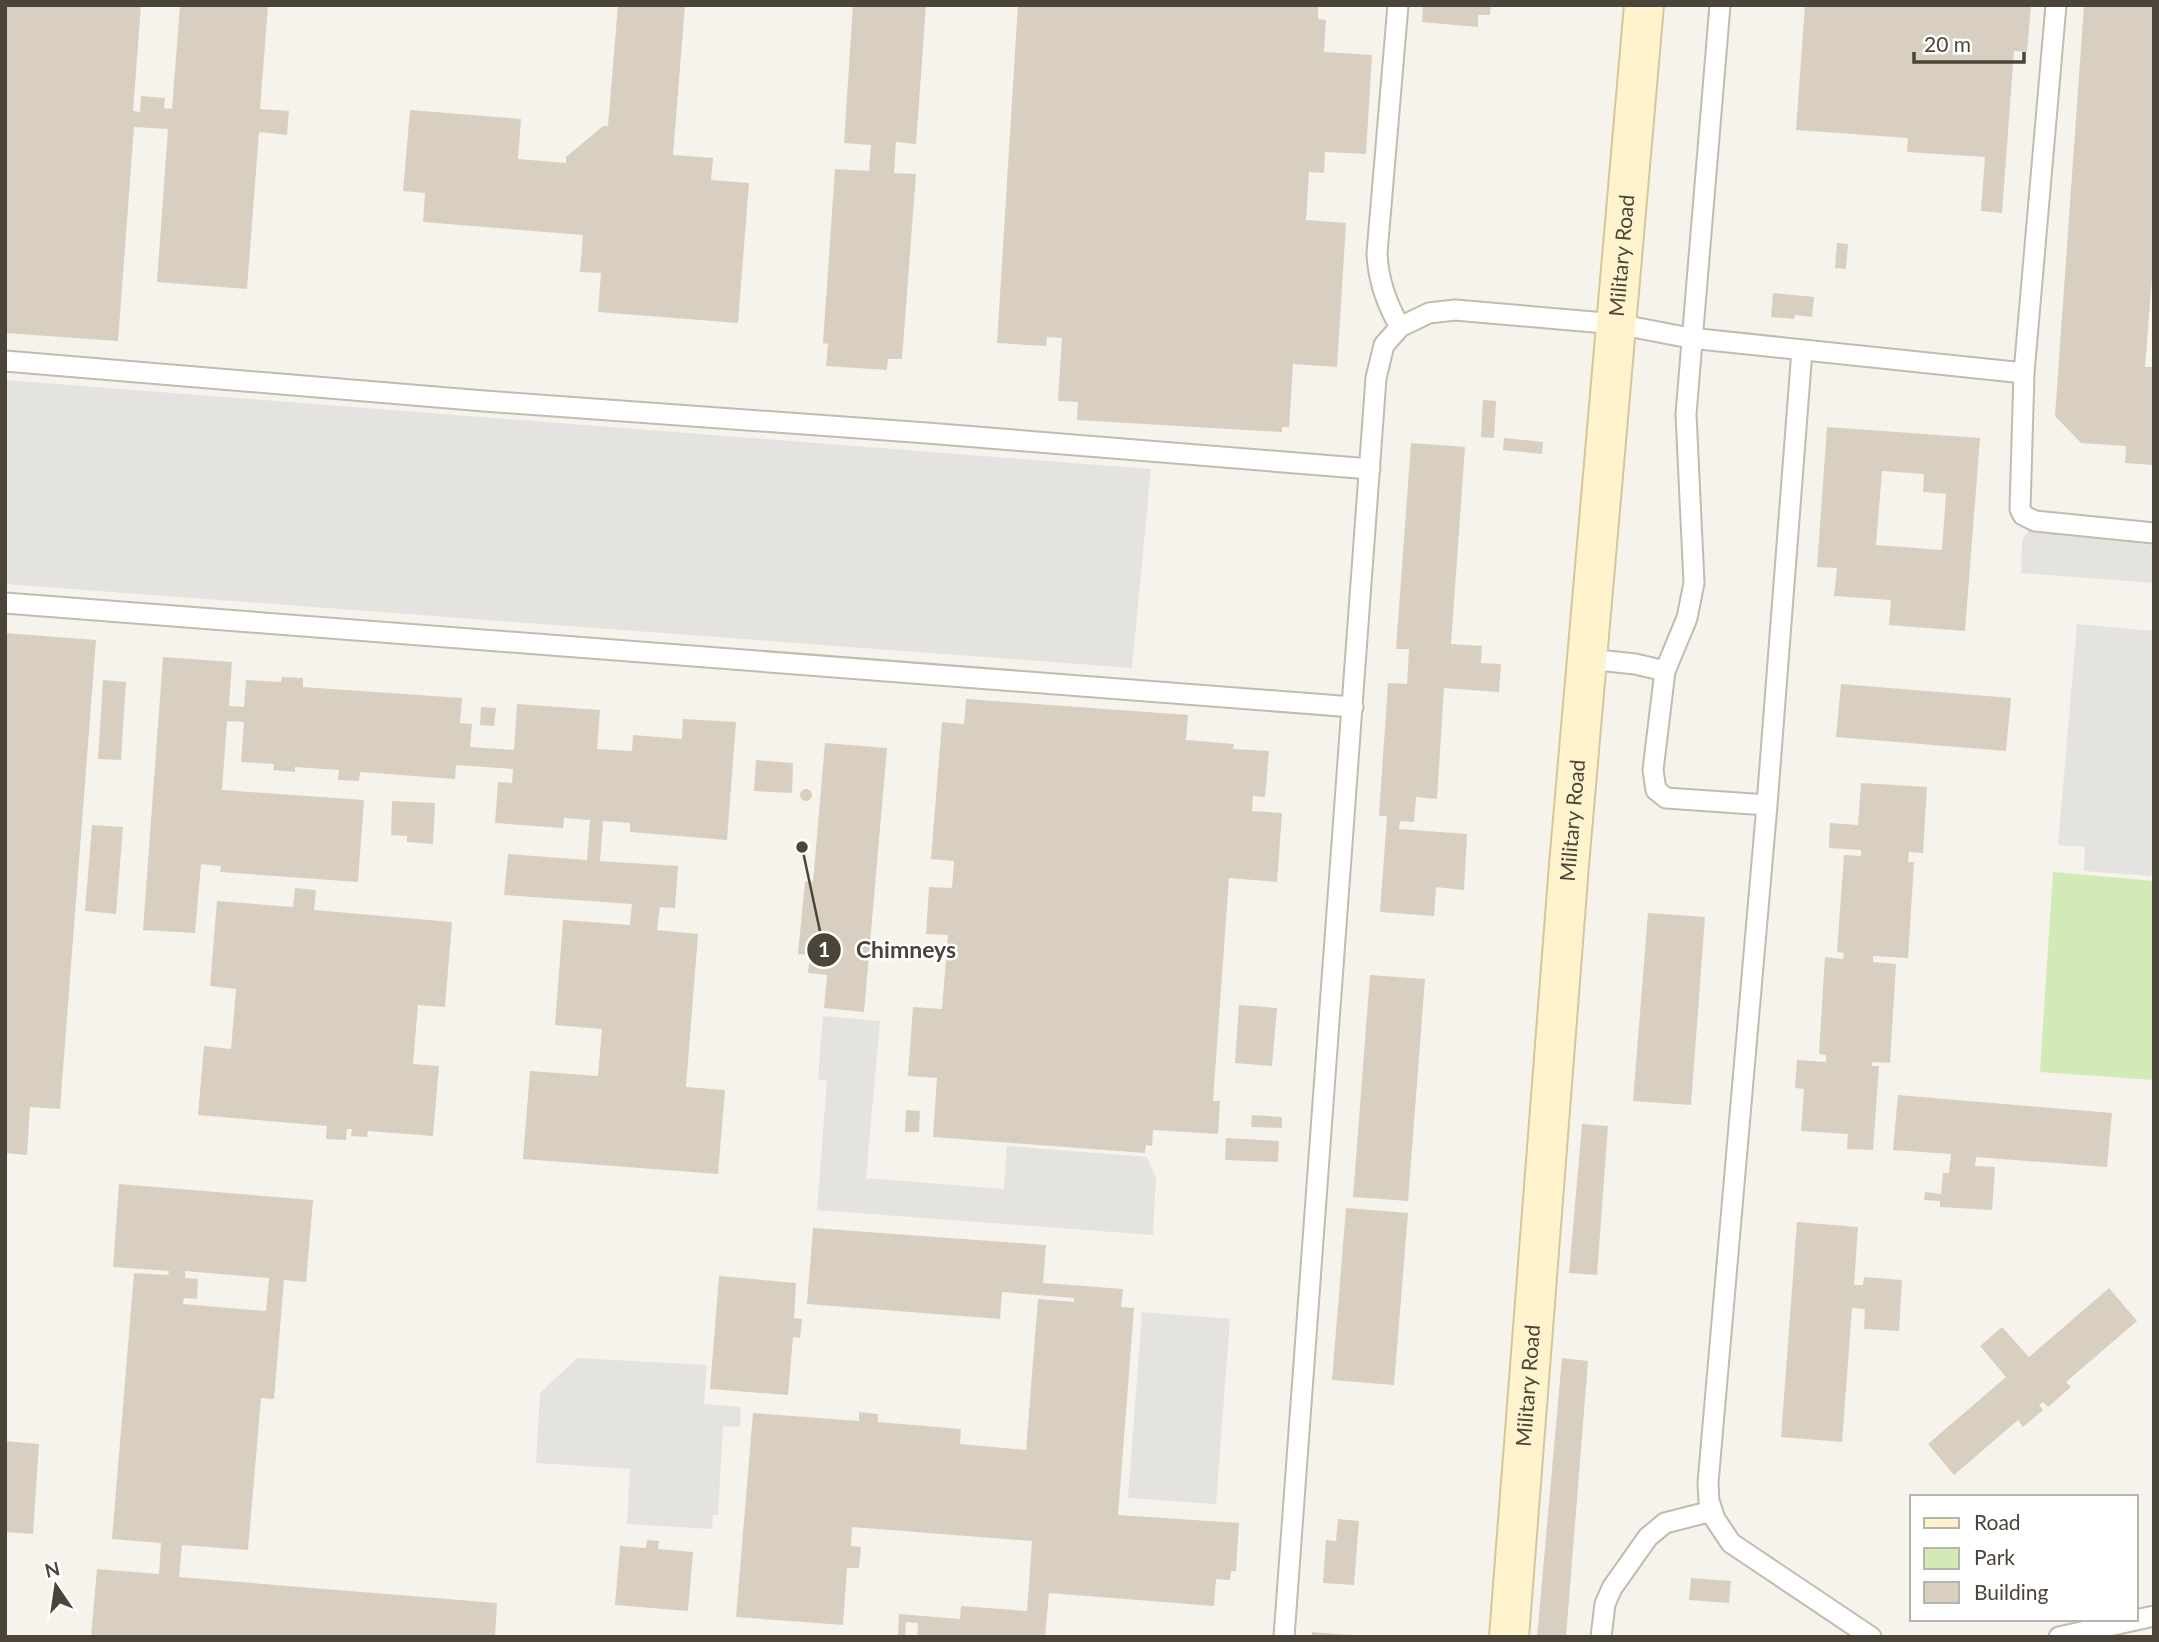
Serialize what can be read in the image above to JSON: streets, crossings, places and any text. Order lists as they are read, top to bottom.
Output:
{
  "streets": {
    "street": ["Military Road"]
  },
  "places": ["Chimneys"],
  "legend": ["Road", "Park", "Building"],
  "scale_bar": "20 m",
  "north": "top"
}
